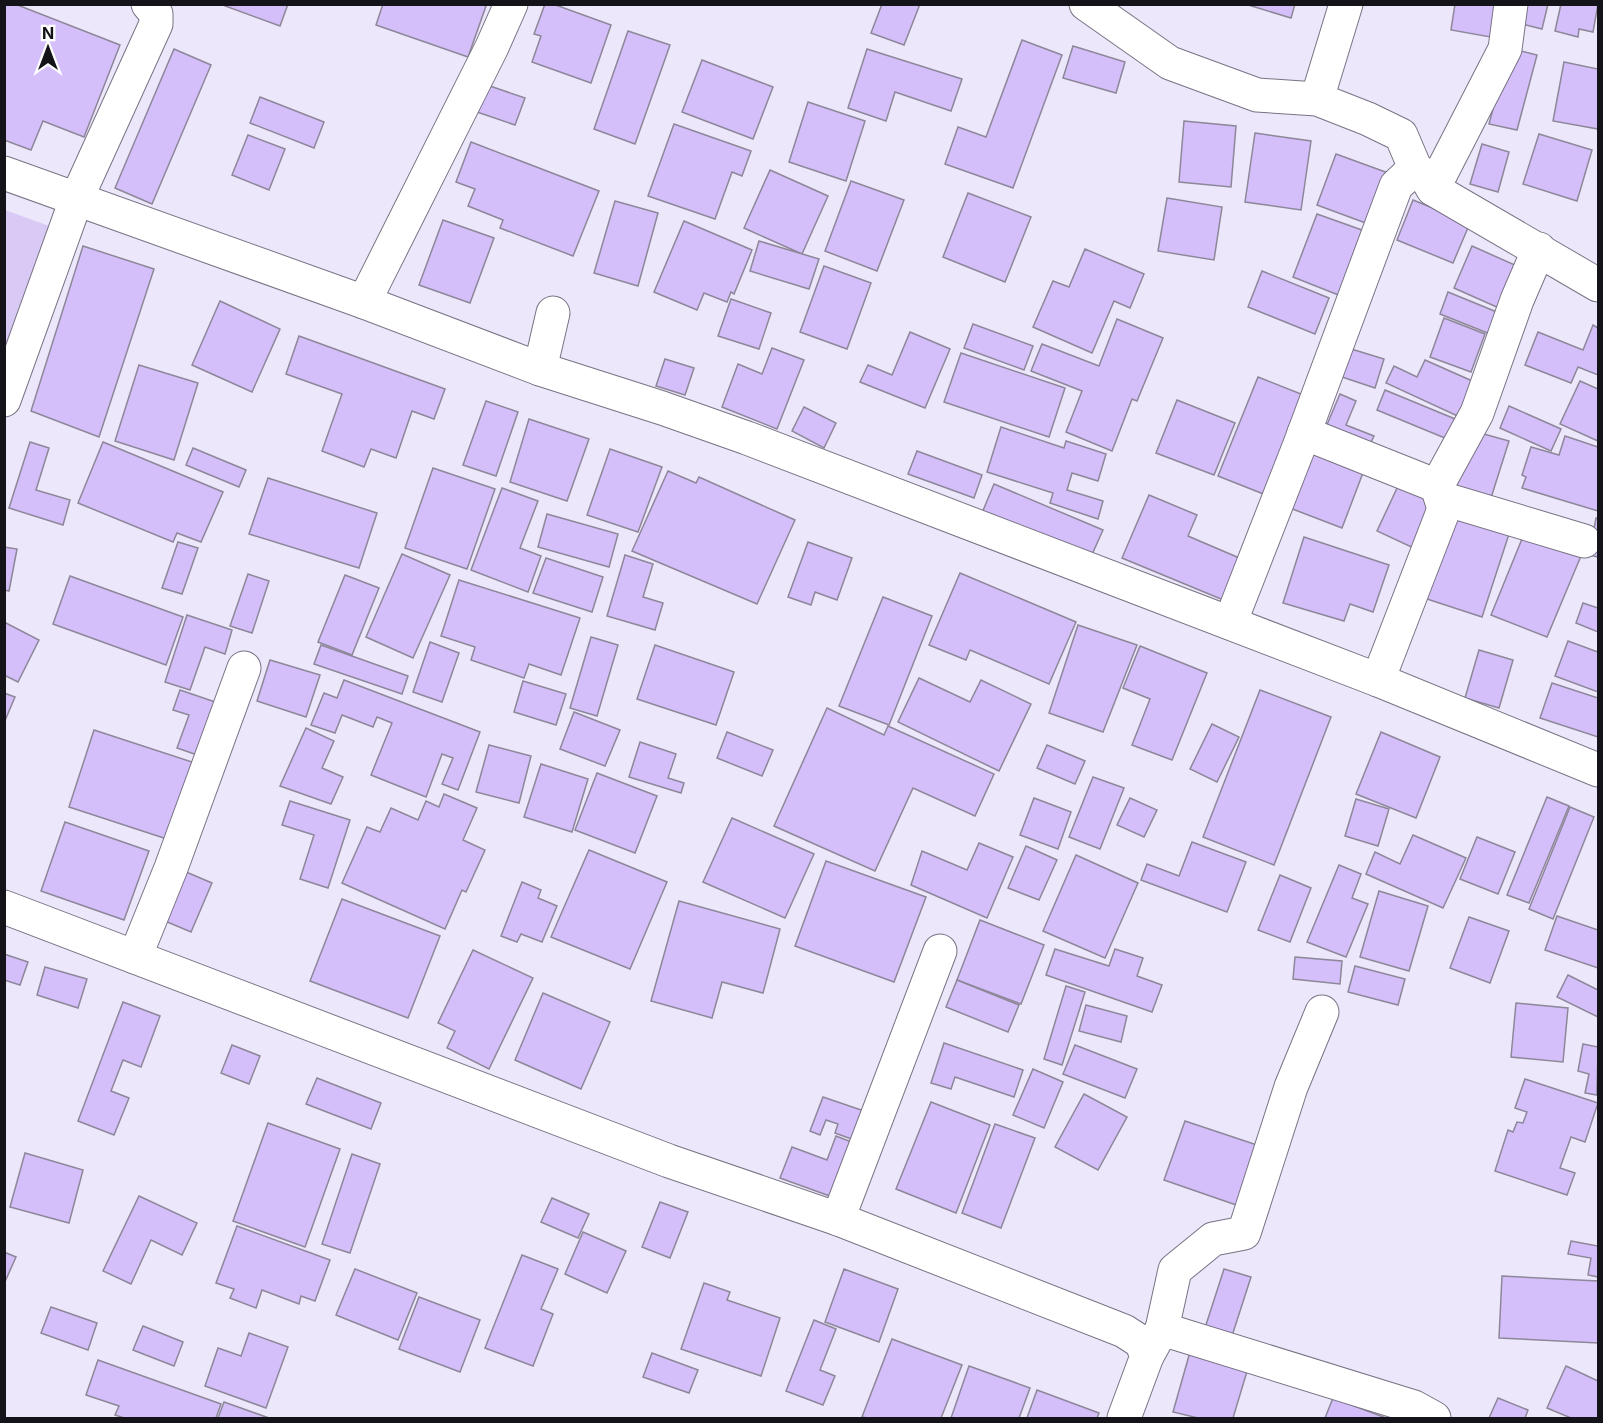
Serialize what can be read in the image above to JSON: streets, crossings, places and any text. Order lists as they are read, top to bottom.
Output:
{
  "north": "top"
}
